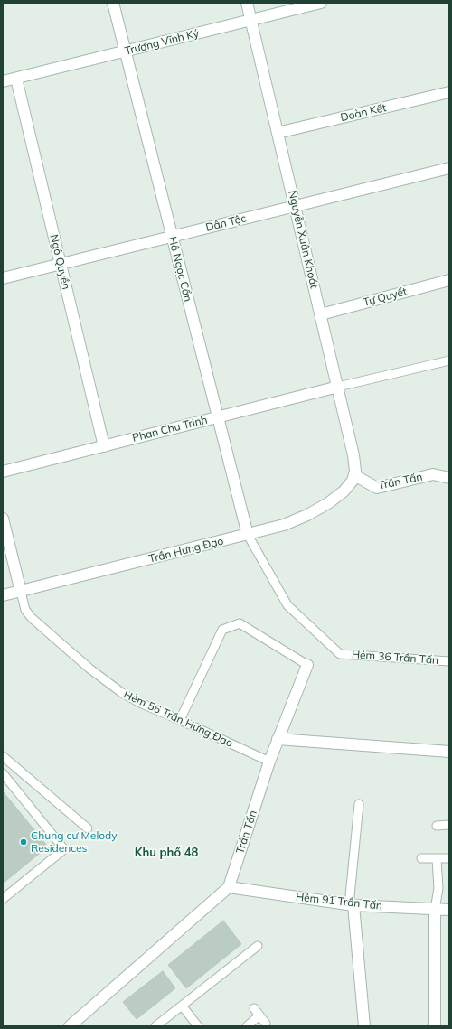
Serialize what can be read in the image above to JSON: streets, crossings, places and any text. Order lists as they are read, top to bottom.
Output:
{
  "streets": {
    "street": [
      "Trương Vĩnh Ký",
      "Đoàn Kết",
      "Dân Tộc",
      "Nguyễn Xuân Khoát",
      "Ngô Quyền",
      "Hồ Ngọc Cẩn",
      "Tự Quyết",
      "Phan Chu Trinh",
      "Trần Tấn",
      "Trần Hưng Đạo",
      "Hẻm 91 Trần Tấn"
    ],
    "lane": ["Hẻm 36 Trần Tấn", "Hẻm 56 Trần Hưng Đạo"]
  },
  "crossings": [
    ["Trương Vĩnh Ký", "Nguyễn Xuân Khoát"],
    ["Trương Vĩnh Ký", "Ngô Quyền"],
    ["Trương Vĩnh Ký", "Hồ Ngọc Cẩn"],
    ["Đoàn Kết", "Nguyễn Xuân Khoát"],
    ["Dân Tộc", "Nguyễn Xuân Khoát"],
    ["Dân Tộc", "Ngô Quyền"],
    ["Dân Tộc", "Hồ Ngọc Cẩn"],
    ["Nguyễn Xuân Khoát", "Tự Quyết"],
    ["Nguyễn Xuân Khoát", "Phan Chu Trinh"],
    ["Nguyễn Xuân Khoát", "Trần Tấn"],
    ["Nguyễn Xuân Khoát", "Trần Hưng Đạo"],
    ["Ngô Quyền", "Phan Chu Trinh"],
    ["Hồ Ngọc Cẩn", "Phan Chu Trinh"],
    ["Hồ Ngọc Cẩn", "Trần Hưng Đạo"],
    ["Hồ Ngọc Cẩn", "Hẻm 36 Trần Tấn"],
    ["Trần Tấn", "Trần Hưng Đạo"],
    ["Trần Tấn", "Hẻm 56 Trần Hưng Đạo"],
    ["Trần Tấn", "Hẻm 91 Trần Tấn"],
    ["Trần Hưng Đạo", "Hẻm 36 Trần Tấn"],
    ["Trần Hưng Đạo", "Hẻm 56 Trần Hưng Đạo"]
  ],
  "districts": ["Khu phố 48"],
  "places": ["Chung cư Melody Residences"]
}
